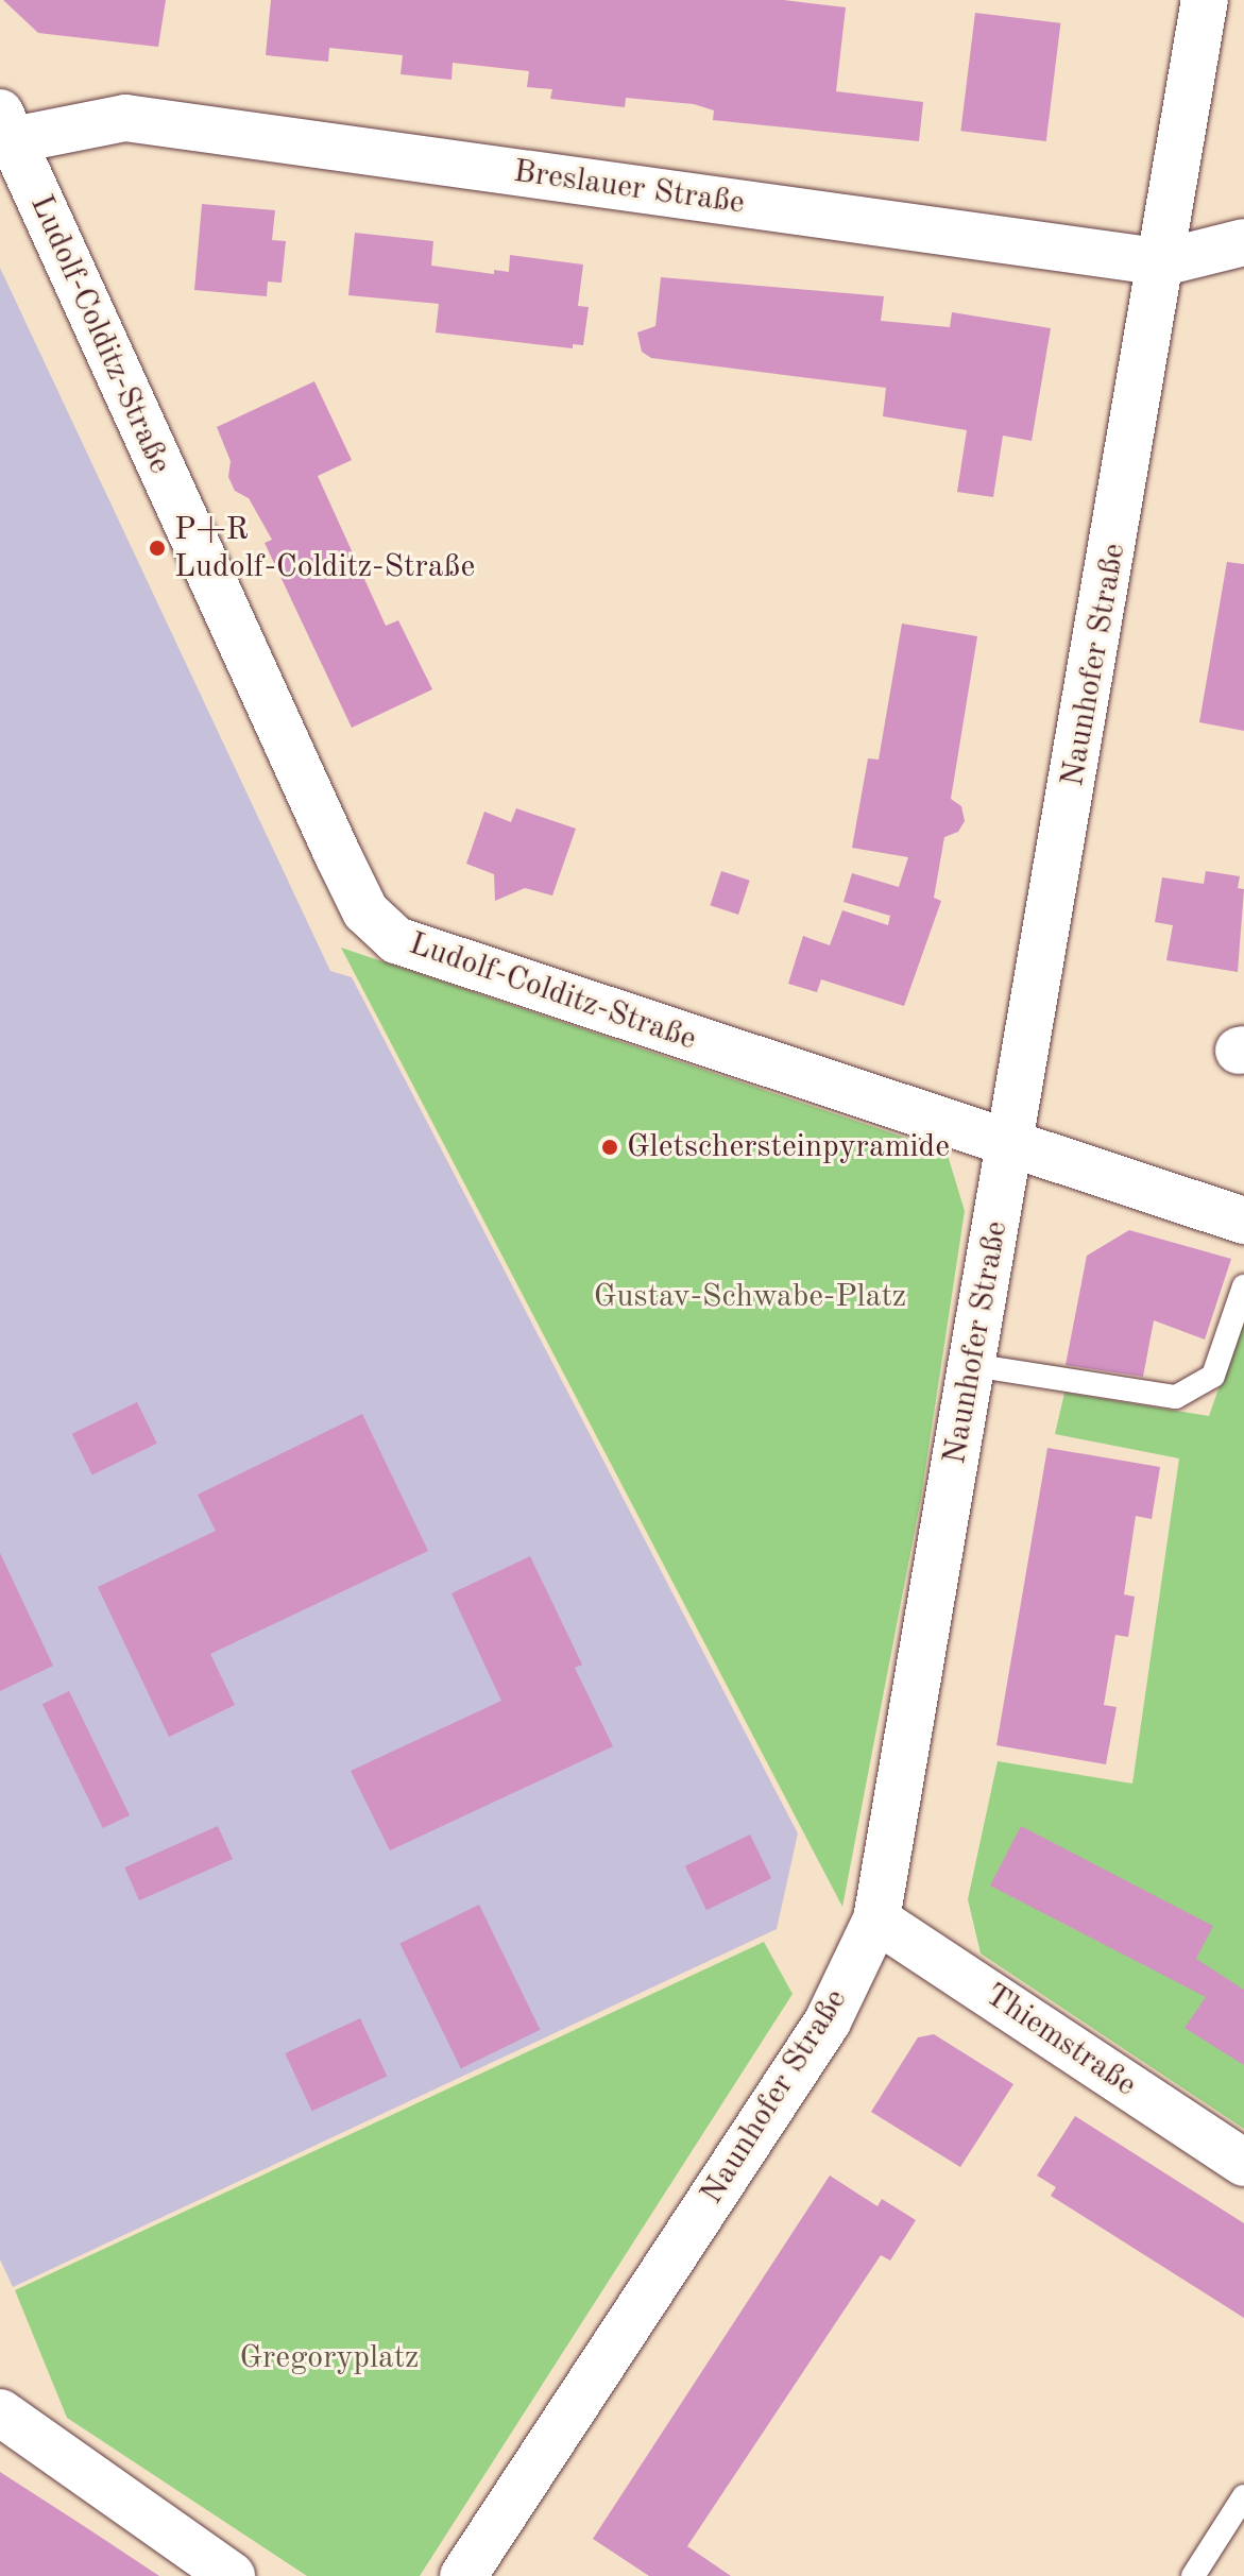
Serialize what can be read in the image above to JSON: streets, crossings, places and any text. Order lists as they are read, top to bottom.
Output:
{
  "streets": {
    "street": [
      "Breslauer Straße",
      "Ludolf-Colditz-Straße",
      "Naunhofer Straße",
      "Thiemstraße"
    ]
  },
  "crossings": [
    ["Breslauer Straße", "Ludolf-Colditz-Straße"],
    ["Breslauer Straße", "Naunhofer Straße"],
    ["Ludolf-Colditz-Straße", "Naunhofer Straße"],
    ["Naunhofer Straße", "Thiemstraße"]
  ],
  "parks": ["Gustav-Schwabe-Platz", "Gregoryplatz"],
  "places": ["P+R Ludolf-Colditz-Straße", "Gletschersteinpyramide"]
}
